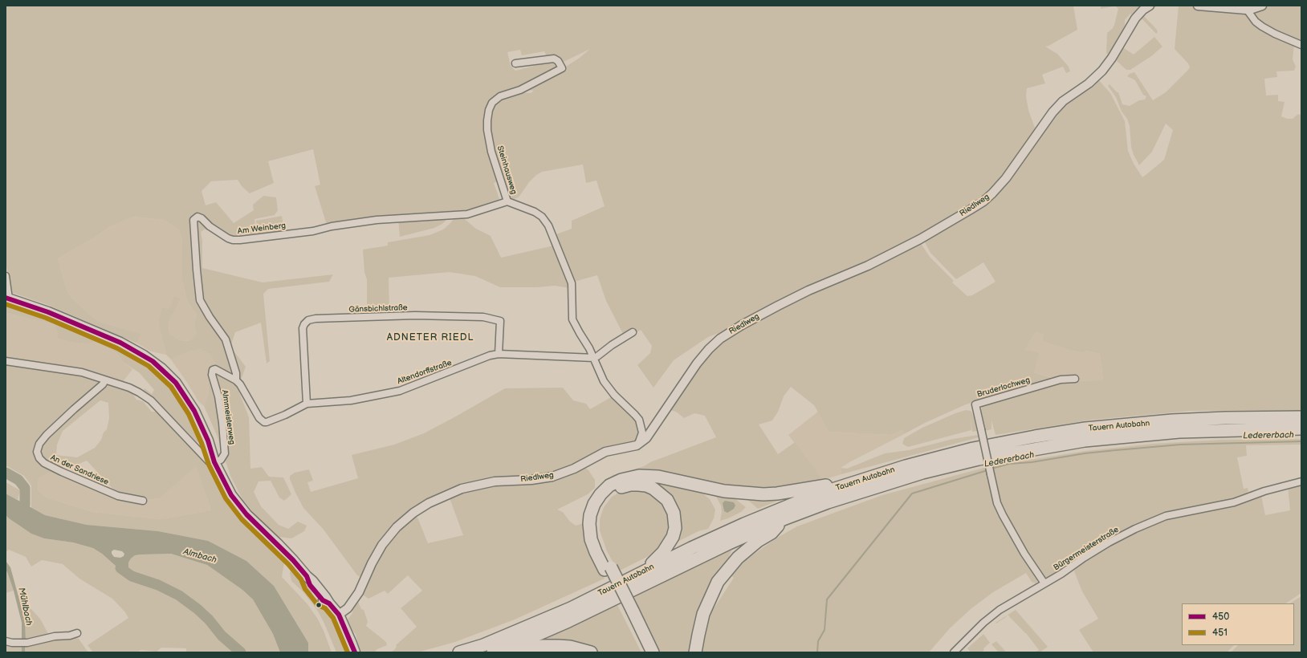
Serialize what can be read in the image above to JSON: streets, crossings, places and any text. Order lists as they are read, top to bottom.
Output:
{
  "streets": {
    "highway": ["Tauern Autobahn"],
    "street": [
      "Steinhausweg",
      "Riedlweg",
      "Am Weinberg",
      "Gänsbichlstraße",
      "Altendorffstraße",
      "Bruderlochweg",
      "Almmeisterweg",
      "An der Sandriese",
      "Bürgermeisterstraße"
    ]
  },
  "crossings": [
    ["Steinhausweg", "Riedlweg"],
    ["Steinhausweg", "Am Weinberg"],
    ["Steinhausweg", "Altendorffstraße"],
    ["Am Weinberg", "Almmeisterweg"],
    ["Gänsbichlstraße", "Altendorffstraße"],
    ["Altendorffstraße", "Almmeisterweg"],
    ["Bruderlochweg", "Bürgermeisterstraße"]
  ],
  "districts": ["ADNETER RIEDL"],
  "water": ["Ledererbach", "Almbach", "Mühlbach"],
  "lines": ["transit line 450", "transit line 451"],
  "legend": ["450", "451"]
}
